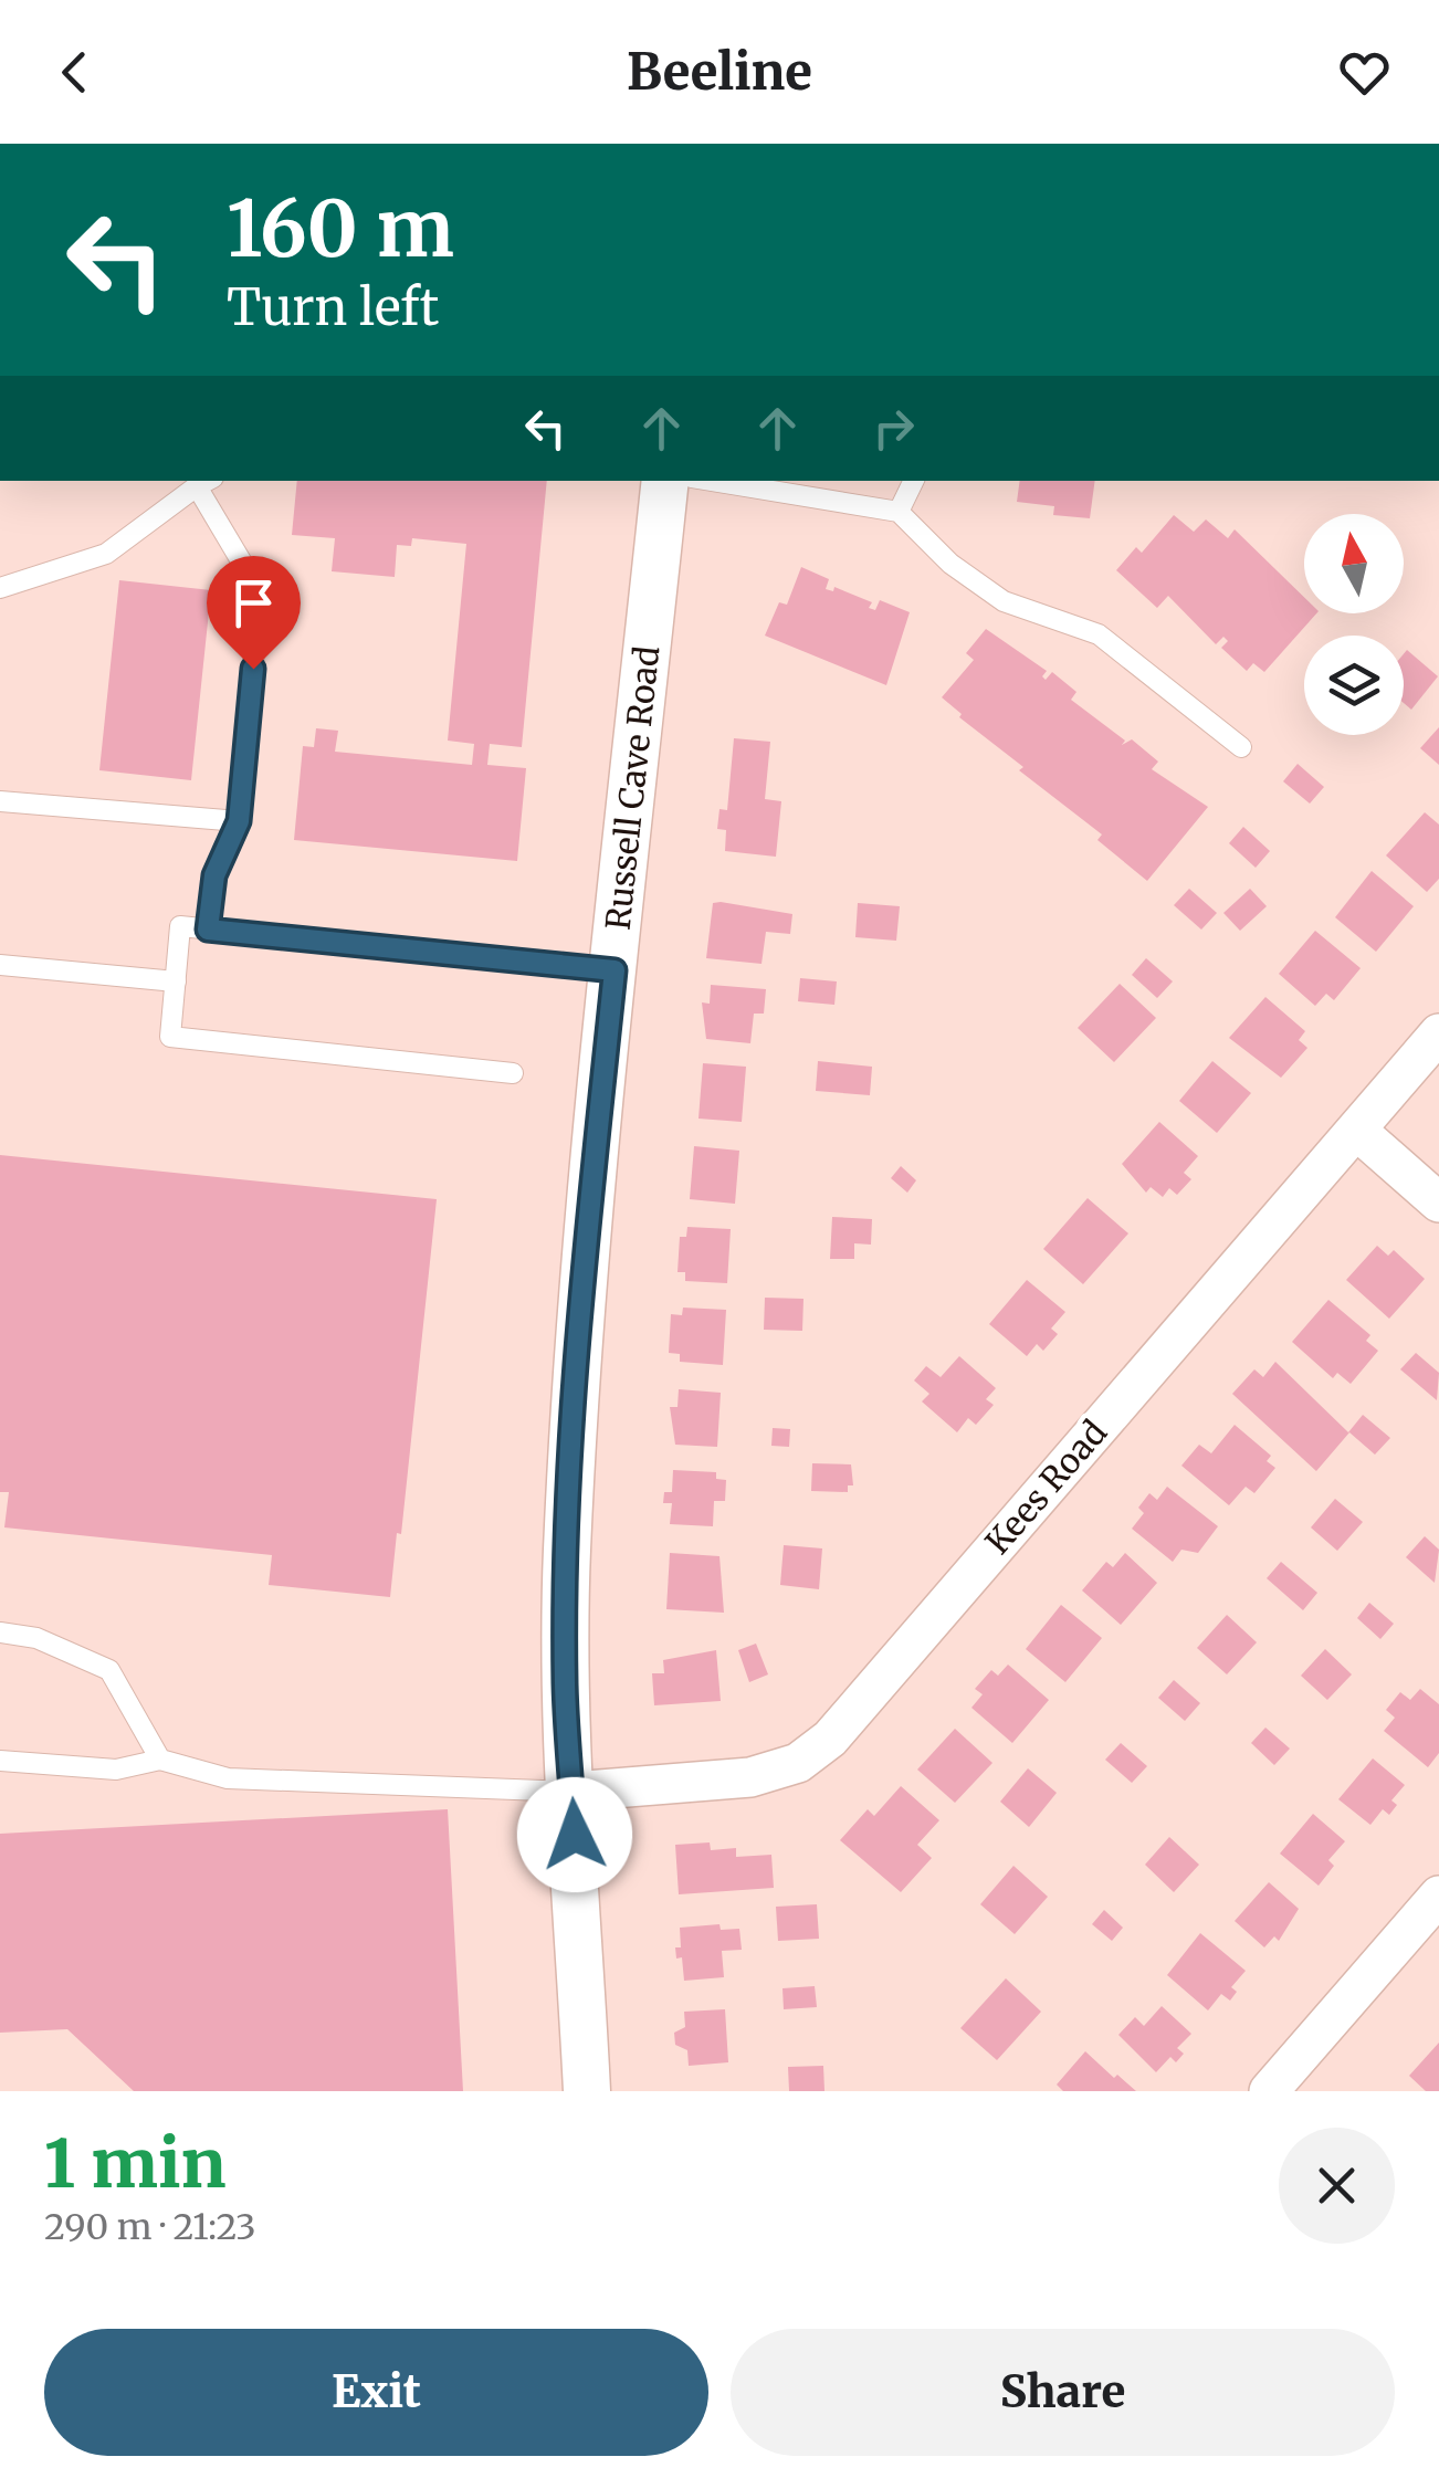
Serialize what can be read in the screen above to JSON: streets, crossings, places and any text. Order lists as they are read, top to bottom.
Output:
{
  "streets": {
    "street": ["Russell Cave Road", "Kees Road"]
  },
  "crossings": [
    ["Russell Cave Road", "Kees Road"]
  ],
  "north": "top",
  "page": {
    "header": "Beeline",
    "turn": ["160 m", "Turn left"],
    "heading": ["1 min", "290 m · 21:23"],
    "buttons": ["Exit", "Share"]
  }
}
